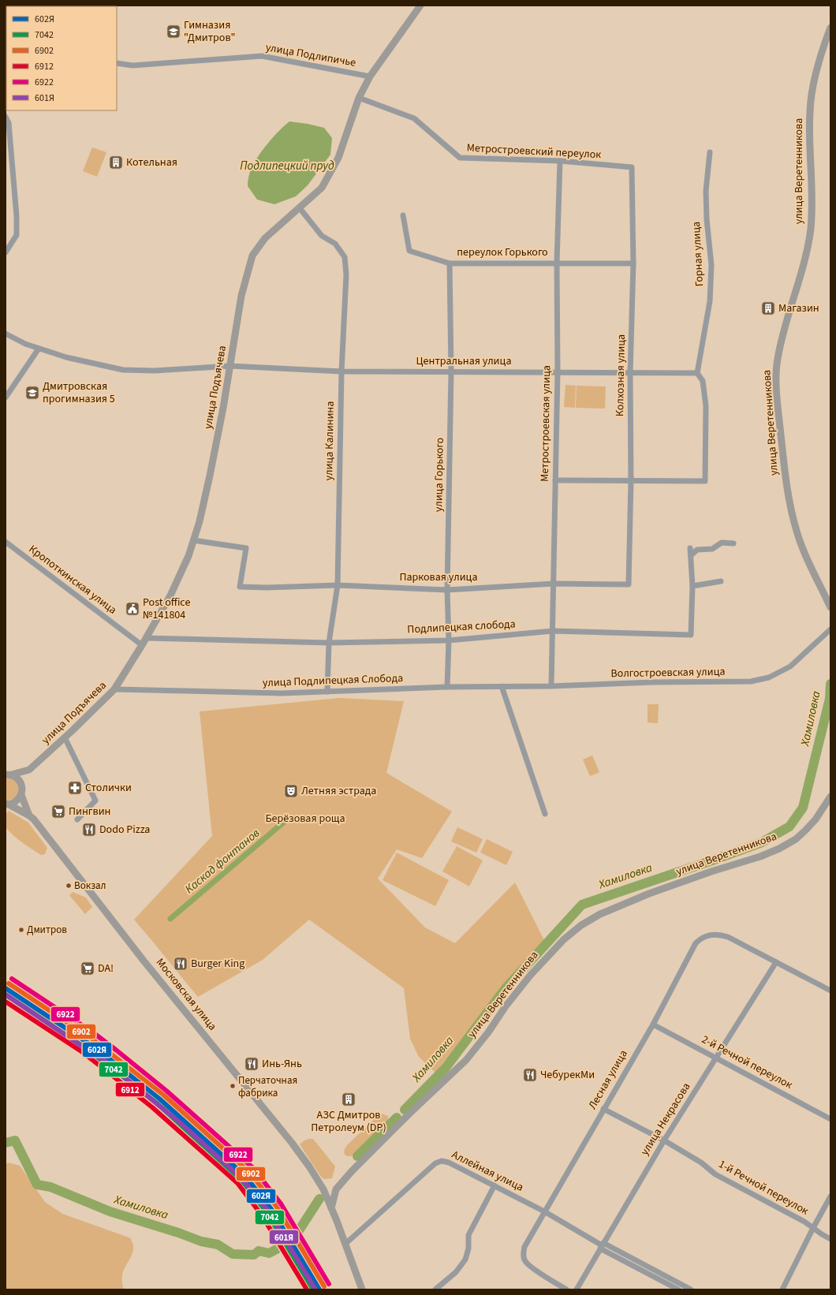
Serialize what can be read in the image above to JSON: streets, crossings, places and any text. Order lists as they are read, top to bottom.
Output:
{
  "streets": {
    "main road": ["улица Веретенникова", "улица Подъячева", "Московская улица"],
    "street": [
      "улица Подлипичье",
      "Метростроевский переулок",
      "переулок Горького",
      "Горная улица",
      "Центральная улица",
      "Колхозная улица",
      "Метростроевская улица",
      "улица Калинина",
      "улица Горького",
      "Парковая улица",
      "Кропоткинская улица",
      "Подлипецкая слобода",
      "Волгостроевская улица",
      "улица Подлипецкая Слобода",
      "2-й Речной переулок",
      "Лесная улица",
      "улица Некрасова",
      "Аллейная улица",
      "1-й Речной переулок"
    ]
  },
  "crossings": [
    ["улица Подлипичье", "улица Подъячева"],
    ["Метростроевский переулок", "Колхозная улица"],
    ["Метростроевский переулок", "улица Подъячева"],
    ["Метростроевский переулок", "Метростроевская улица"],
    ["улица Веретенникова", "Московская улица"],
    ["переулок Горького", "Колхозная улица"],
    ["переулок Горького", "Метростроевская улица"],
    ["переулок Горького", "улица Горького"],
    ["Горная улица", "Центральная улица"],
    ["Центральная улица", "Колхозная улица"],
    ["Центральная улица", "улица Подъячева"],
    ["Центральная улица", "Метростроевская улица"],
    ["Центральная улица", "улица Калинина"],
    ["Центральная улица", "улица Горького"],
    ["Колхозная улица", "Парковая улица"],
    ["улица Подъячева", "улица Калинина"],
    ["улица Подъячева", "Парковая улица"],
    ["улица Подъячева", "Кропоткинская улица"],
    ["улица Подъячева", "Подлипецкая слобода"],
    ["улица Подъячева", "улица Подлипецкая Слобода"],
    ["улица Подъячева", "Московская улица"],
    ["Метростроевская улица", "Парковая улица"],
    ["Метростроевская улица", "Подлипецкая слобода"],
    ["Метростроевская улица", "Волгостроевская улица"],
    ["Метростроевская улица", "улица Подлипецкая Слобода"],
    ["улица Калинина", "Парковая улица"],
    ["улица Калинина", "Подлипецкая слобода"],
    ["улица Калинина", "улица Подлипецкая Слобода"],
    ["улица Горького", "Парковая улица"],
    ["улица Горького", "Подлипецкая слобода"],
    ["улица Горького", "улица Подлипецкая Слобода"],
    ["Волгостроевская улица", "улица Подлипецкая Слобода"],
    ["Московская улица", "Аллейная улица"],
    ["2-й Речной переулок", "Лесная улица"],
    ["2-й Речной переулок", "улица Некрасова"],
    ["Лесная улица", "улица Некрасова"],
    ["Лесная улица", "Аллейная улица"],
    ["Лесная улица", "1-й Речной переулок"],
    ["улица Некрасова", "Аллейная улица"],
    ["улица Некрасова", "1-й Речной переулок"]
  ],
  "water": ["Подлипецкий пруд", "Хамиловка", "Каскад фонтанов"],
  "parks": ["Берёзовая роща"],
  "places": {
    "school or university": ["Гимназия \"Дмитров\"", "Дмитровская прогимназия 5"],
    "building": ["Котельная", "Магазин", "АЗС Дмитров Петролеум (DP)"],
    "public building": ["Post office №141804"],
    "pharmacy": ["Столички"],
    "theatre": ["Летняя эстрада"],
    "supermarket": ["Пингвин", "DA!"],
    "restaurant": [
      "Dodo Pizza",
      "Burger King",
      "Инь-Янь",
      "ЧебурекМи"
    ],
    "other": ["Вокзал", "Дмитров", "Перчаточная фабрика"]
  },
  "lines": [
    "transit line 6922",
    "transit line 6902",
    "transit line 602Я",
    "transit line 7042",
    "transit line 601Я",
    "transit line 6912"
  ],
  "legend": [
    "602Я",
    "7042",
    "6902",
    "6912",
    "6922",
    "601Я"
  ]
}
